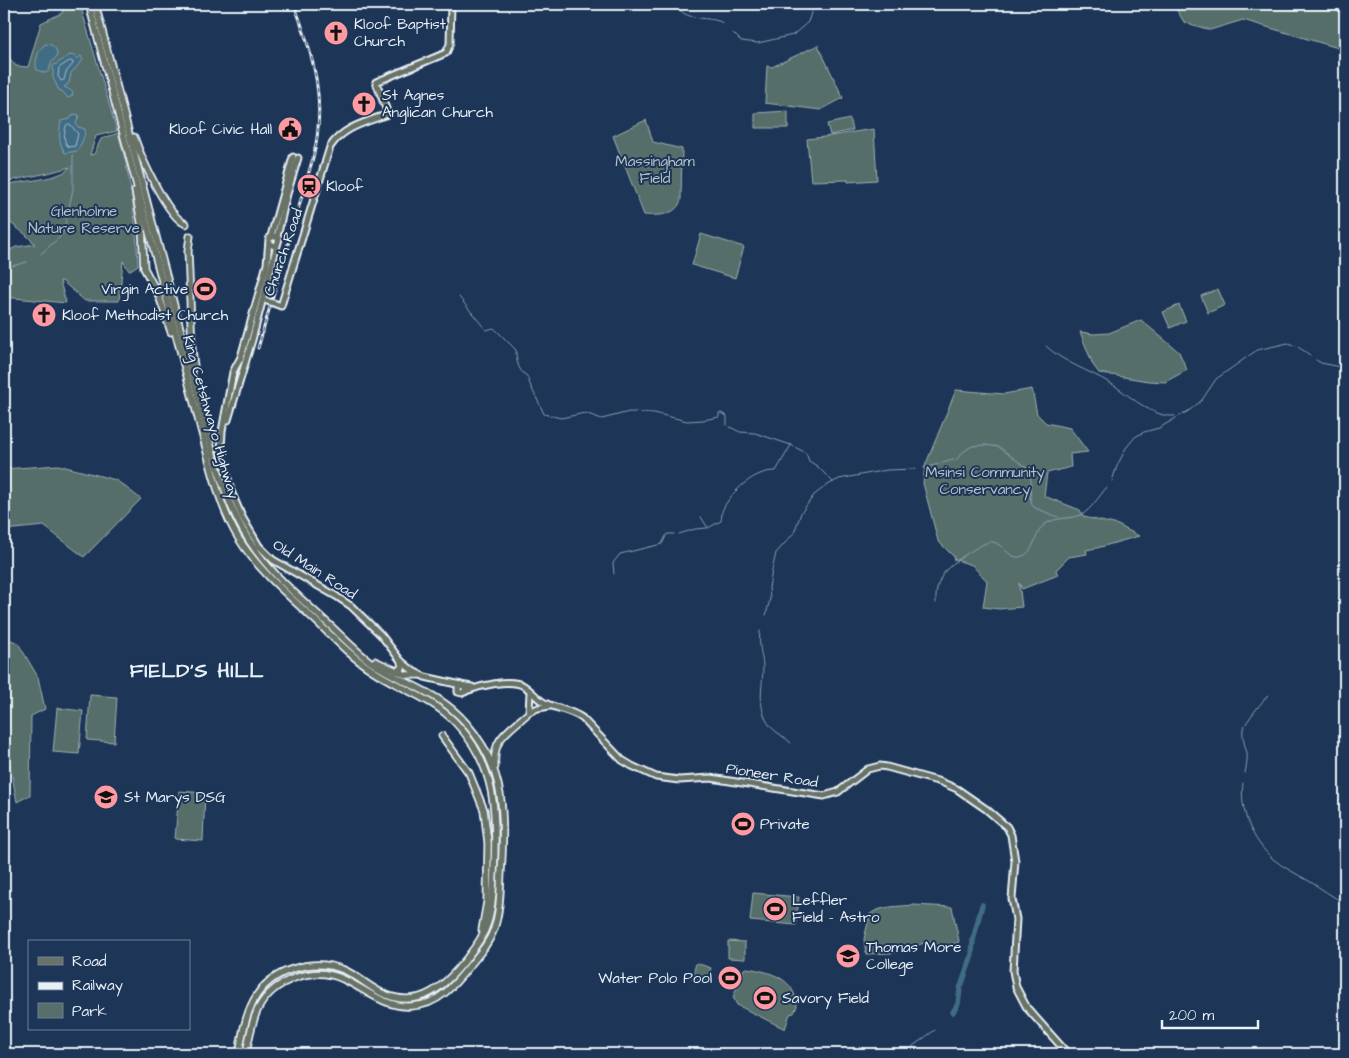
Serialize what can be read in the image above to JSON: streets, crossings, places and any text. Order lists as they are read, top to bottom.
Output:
{
  "streets": {
    "highway": ["King Cetshwayo Highway"],
    "main road": ["Church Road", "Old Main Road", "Pioneer Road"]
  },
  "crossings": [
    ["Church Road", "Old Main Road"],
    ["Old Main Road", "Pioneer Road"]
  ],
  "districts": ["FIELD'S HILL"],
  "parks": ["Massingham Field", "Glenholme Nature Reserve", "Msinsi Community Conservancy"],
  "places": {
    "church": ["Kloof Baptist Church", "St Agnes Anglican Church", "Kloof Methodist Church"],
    "public building": ["Kloof Civic Hall"],
    "station": ["Kloof"],
    "sports": [
      "Virgin Active",
      "Private",
      "Leffler Field - Astro",
      "Water Polo Pool",
      "Savory Field"
    ],
    "school or university": ["St Marys DSG", "Thomas More College"]
  },
  "legend": ["Road", "Railway", "Park"],
  "scale_bar": "200 m"
}
